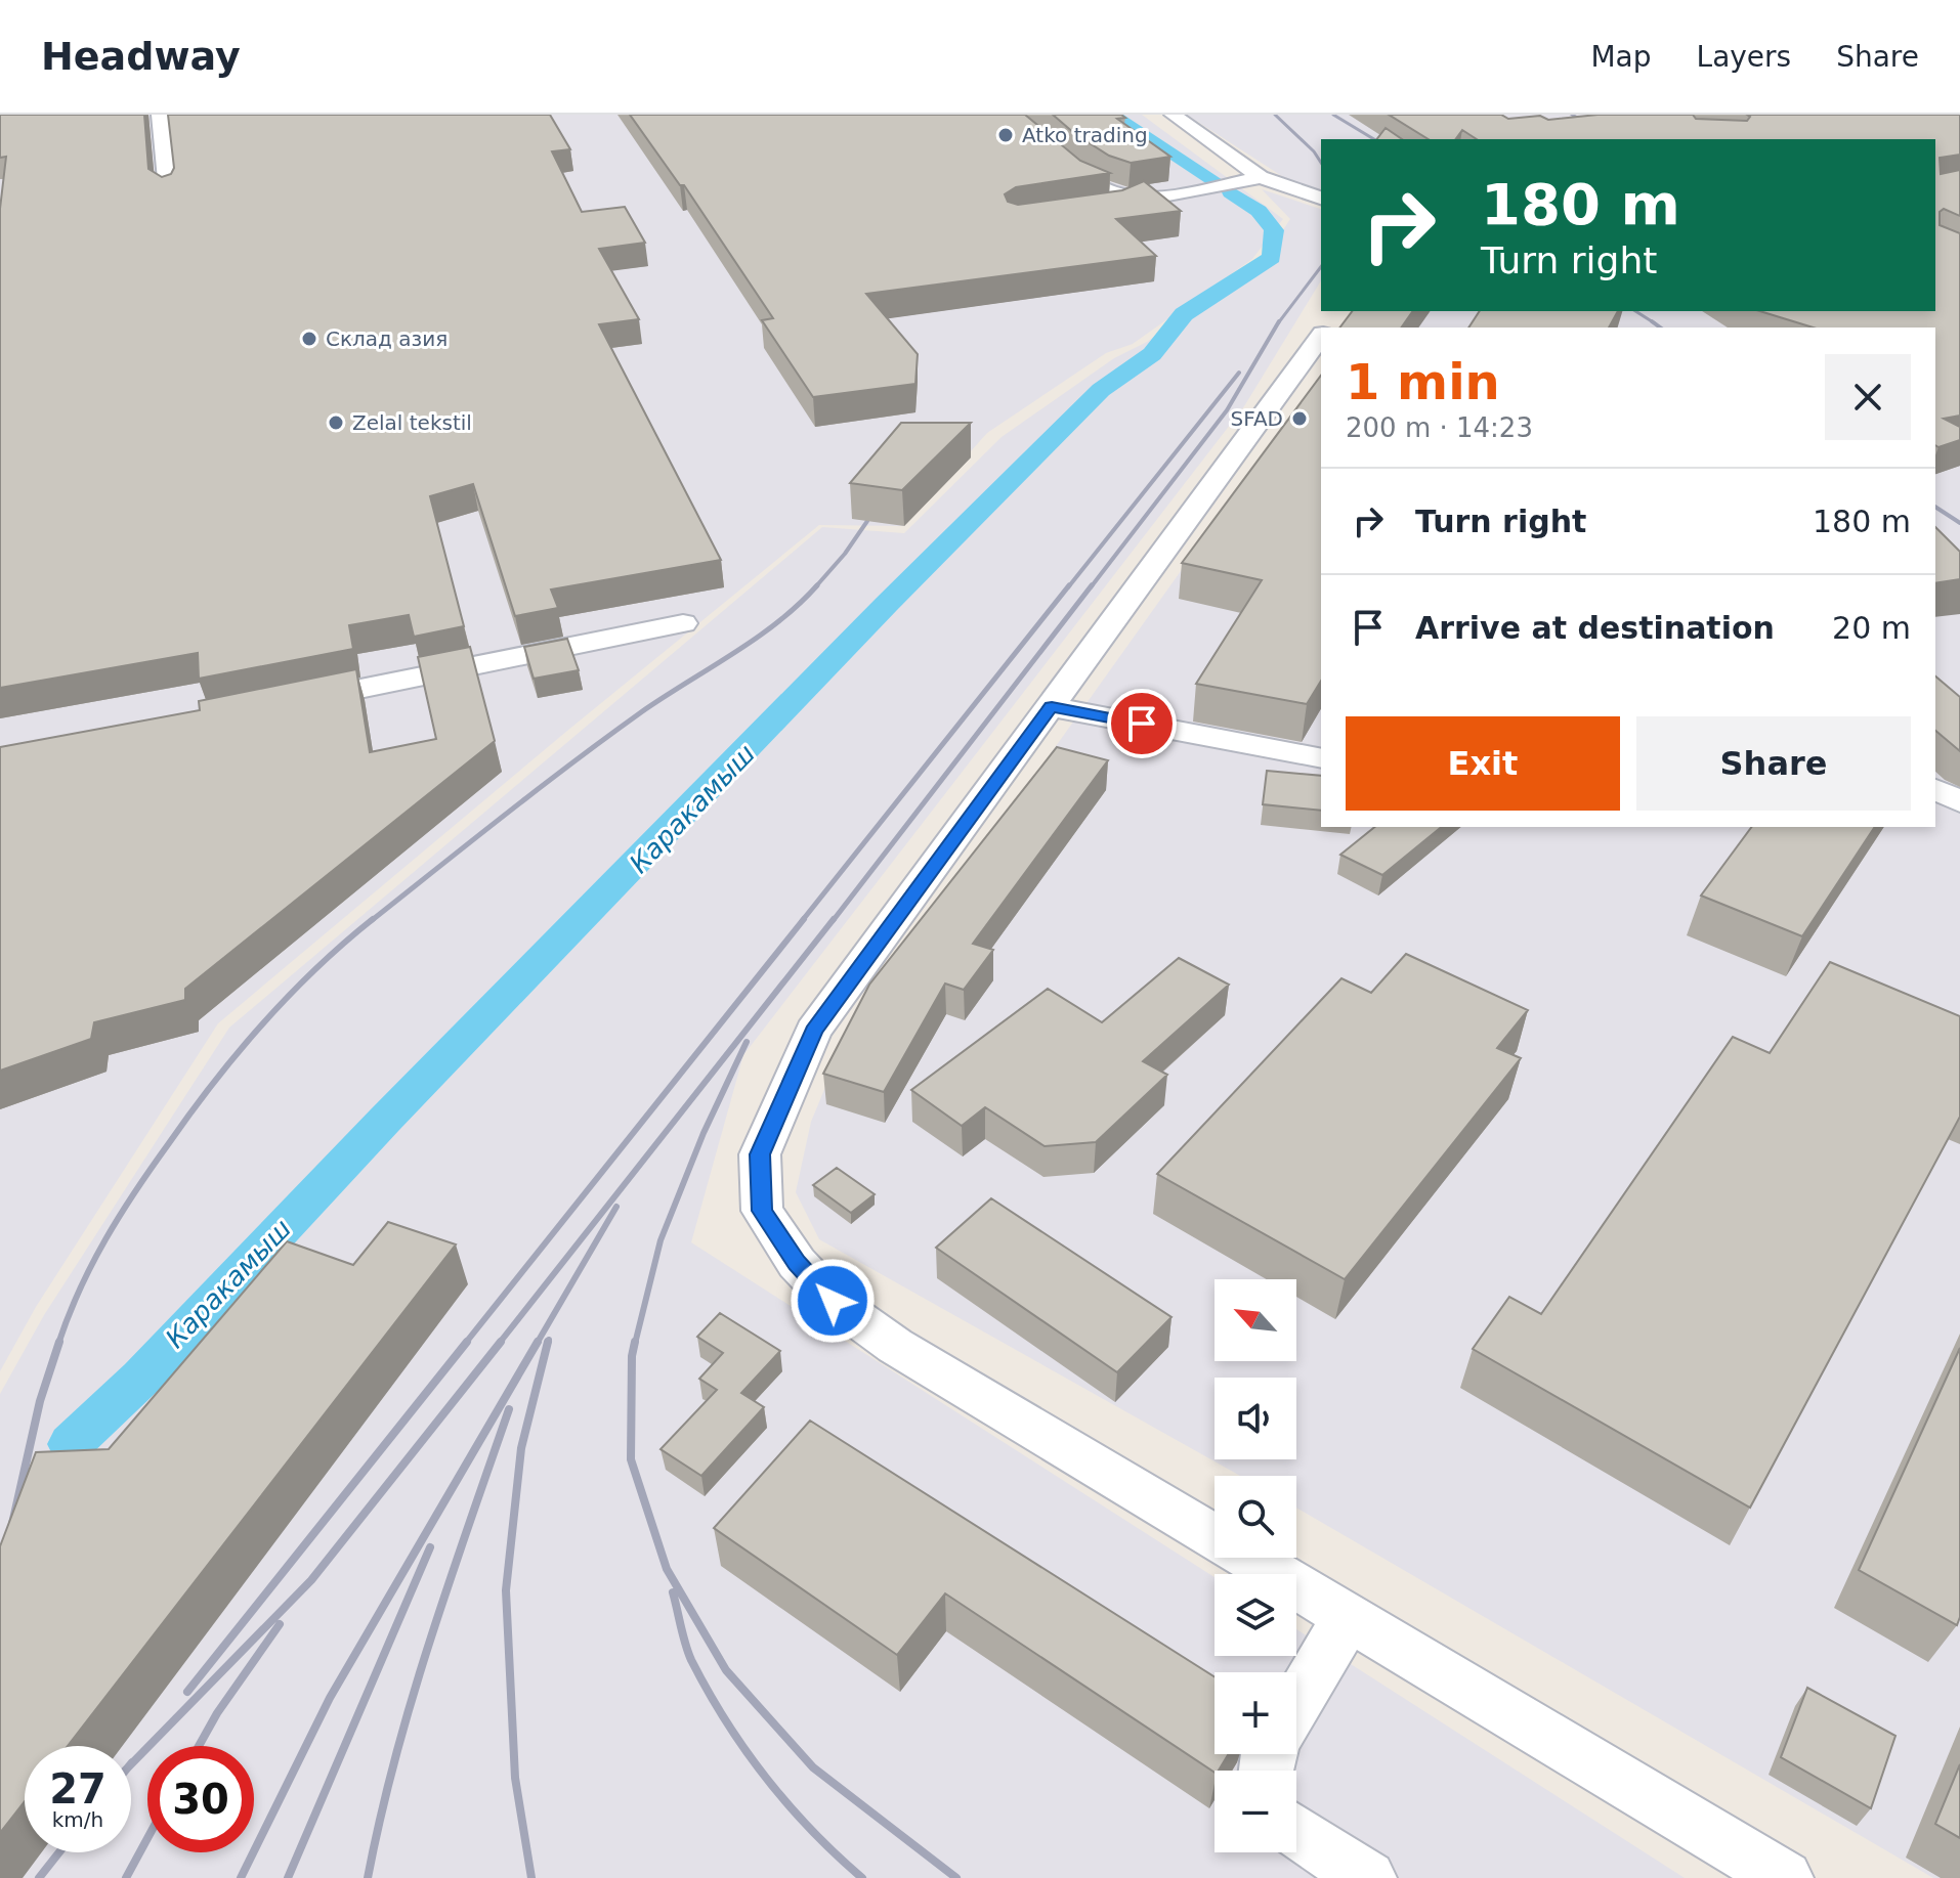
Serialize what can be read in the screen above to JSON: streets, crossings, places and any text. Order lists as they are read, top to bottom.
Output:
{
  "water": ["Каракамыш"],
  "places": [
    "Atko trading",
    "Склад азия",
    "SFAD",
    "Zelal tekstil"
  ],
  "north": "top left",
  "page": {
    "header": "Headway",
    "nav": ["Map", "Layers", "Share"],
    "turn": ["180 m", "Turn right"],
    "heading": ["1 min", "200 m · 14:23"],
    "list": [
      {
        "name": "Turn right",
        "value": "180 m"
      },
      {
        "name": "Arrive at destination",
        "value": "20 m"
      }
    ],
    "buttons": ["Exit", "Share"],
    "map_buttons": ["+", "−"],
    "speed": "27 km/h",
    "limit": "30"
  }
}
